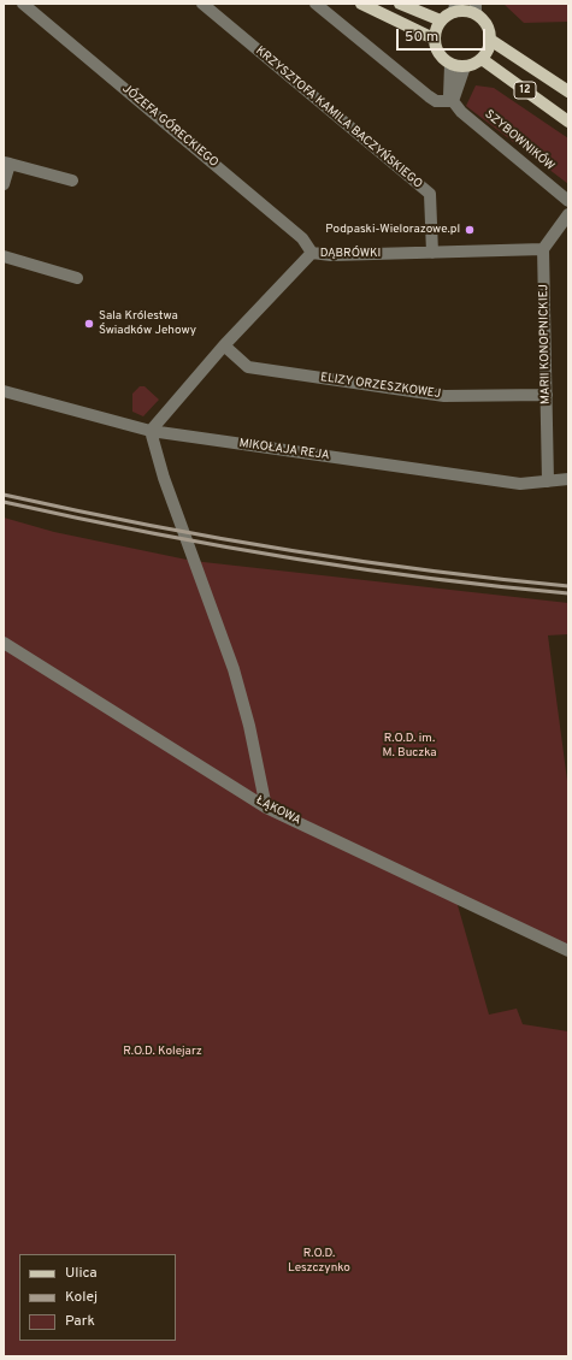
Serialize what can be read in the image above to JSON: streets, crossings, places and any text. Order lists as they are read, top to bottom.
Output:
{
  "streets": {
    "main road": ["12"],
    "street": [
      "KRZYSZTOFA KAMILA BACZYŃSKIEGO",
      "JÓZEFA GÓRECKIEGO",
      "SZYBOWNIKÓW",
      "DĄBRÓWKI",
      "MARII KONOPNICKIEJ",
      "ELIZY ORZESZKOWEJ",
      "MIKOŁAJA REJA",
      "ŁĄKOWA"
    ]
  },
  "crossings": [
    ["KRZYSZTOFA KAMILA BACZYŃSKIEGO", "DĄBRÓWKI"],
    ["JÓZEFA GÓRECKIEGO", "DĄBRÓWKI"],
    ["DĄBRÓWKI", "MARII KONOPNICKIEJ"],
    ["DĄBRÓWKI", "ELIZY ORZESZKOWEJ"],
    ["DĄBRÓWKI", "MIKOŁAJA REJA"],
    ["MARII KONOPNICKIEJ", "ELIZY ORZESZKOWEJ"],
    ["MARII KONOPNICKIEJ", "MIKOŁAJA REJA"]
  ],
  "parks": ["R.O.D. im. M. Buczka", "R.O.D. Kolejarz", "R.O.D. Leszczynko"],
  "places": ["Podpaski-Wielorazowe.pl", "Sala Królestwa Świadków Jehowy"],
  "legend": ["Ulica", "Kolej", "Park"],
  "scale_bar": "50 m"
}
